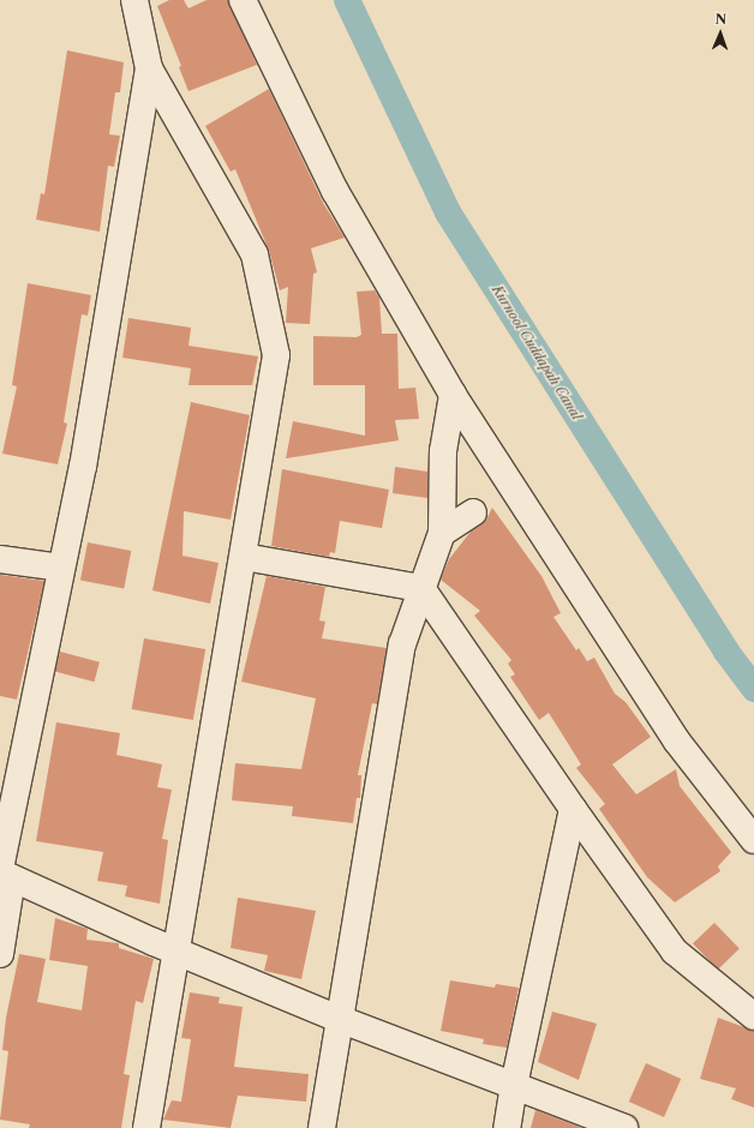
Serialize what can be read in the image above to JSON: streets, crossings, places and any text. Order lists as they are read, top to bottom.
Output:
{
  "water": ["Kurnool Cuddapah Canal"],
  "north": "top"
}
